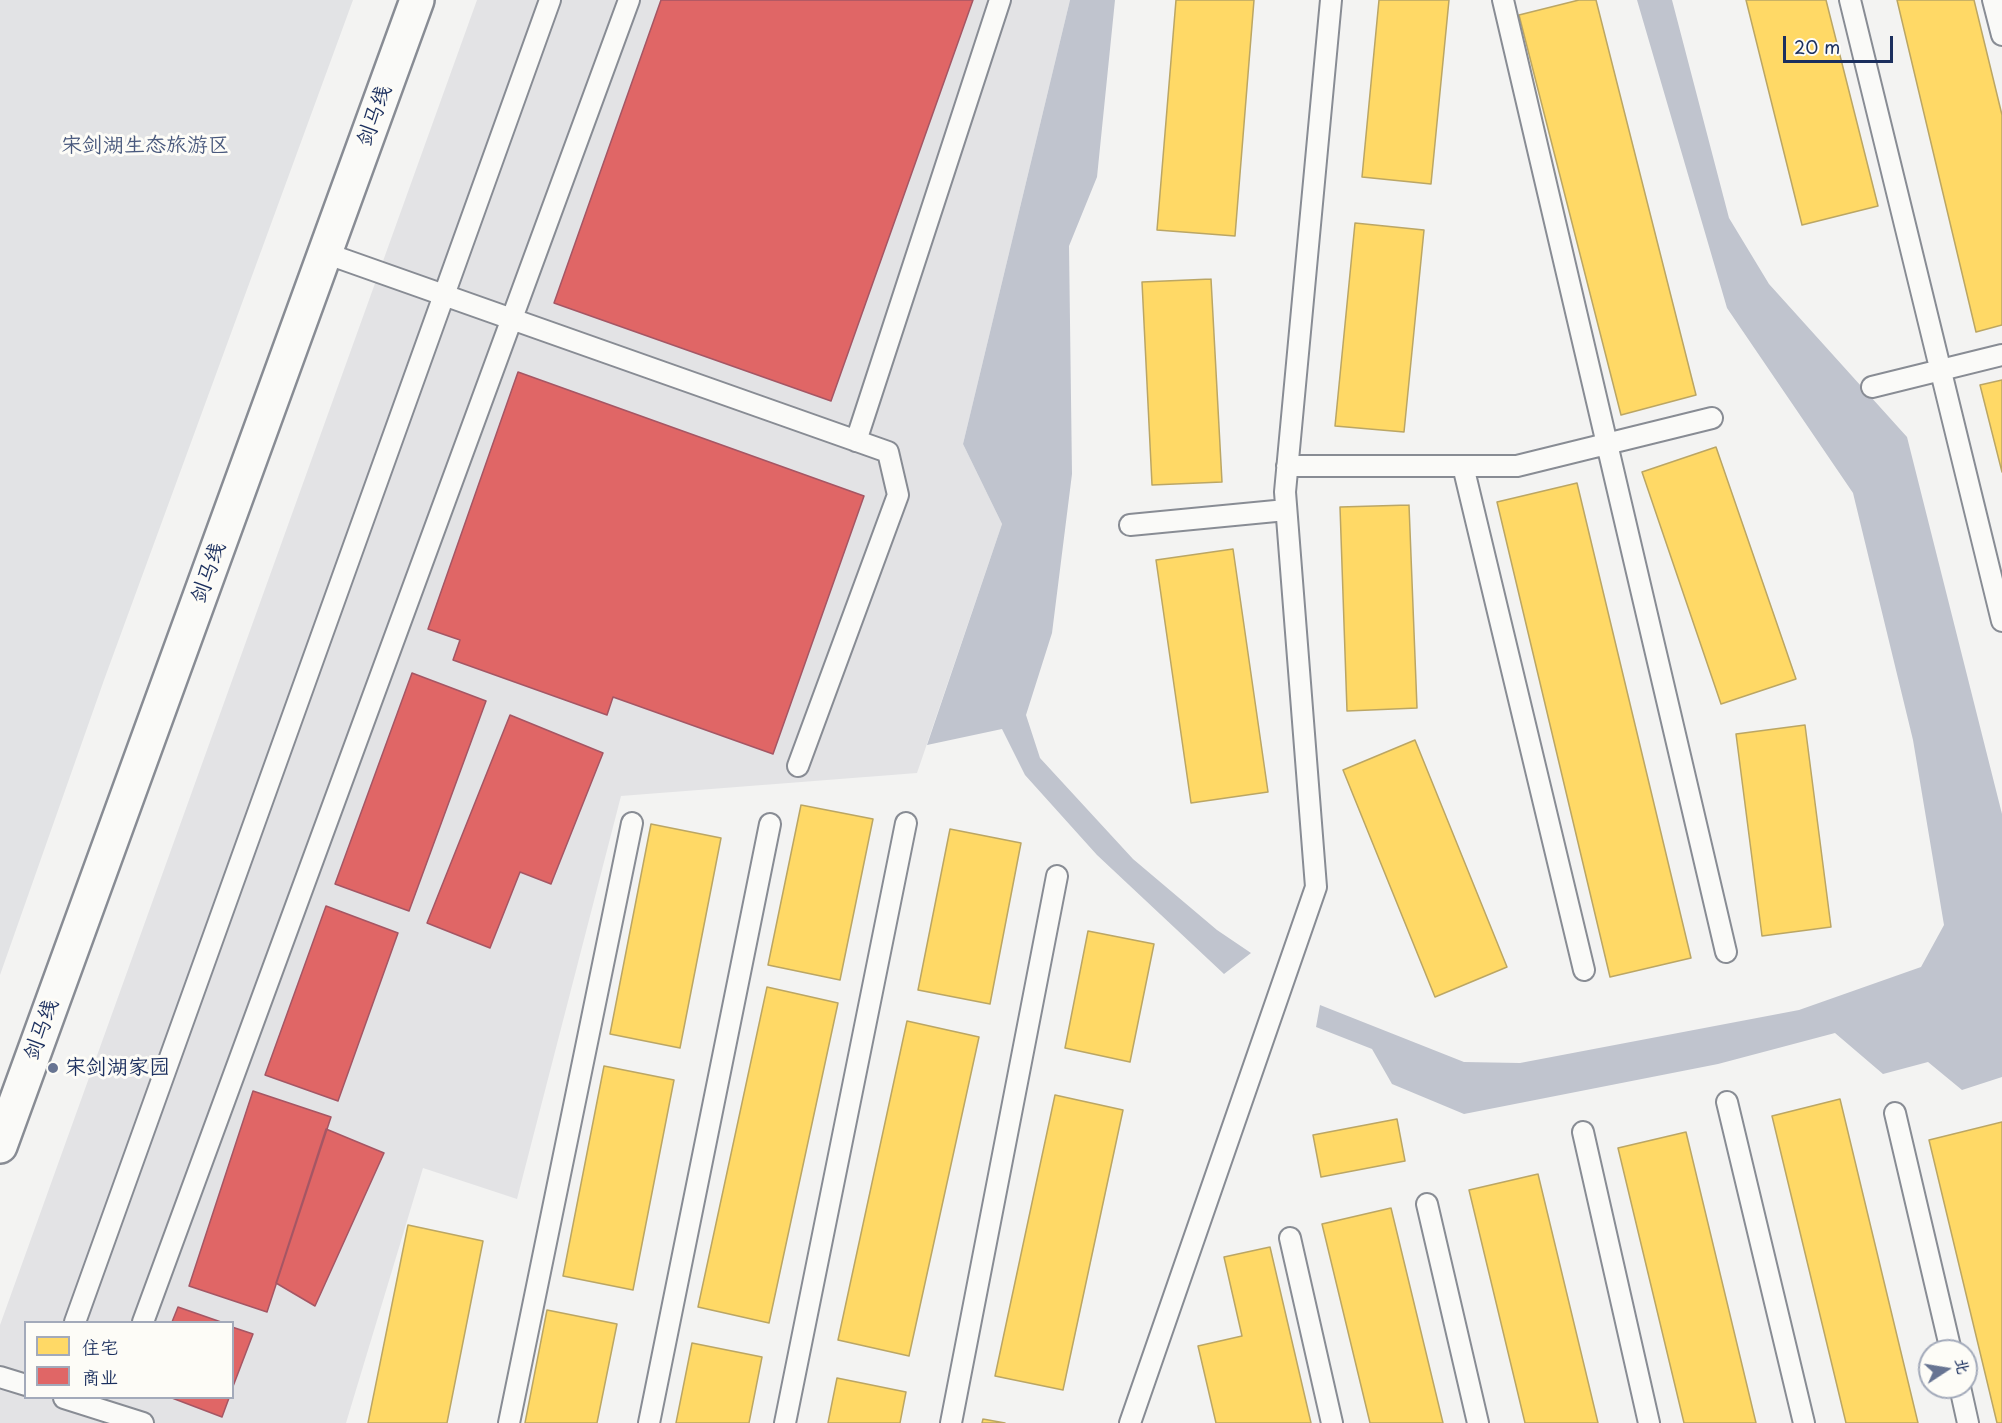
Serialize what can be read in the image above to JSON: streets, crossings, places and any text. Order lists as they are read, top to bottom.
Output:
{
  "streets": {
    "main road": ["剑马线"]
  },
  "parks": ["宋剑湖生态旅游区"],
  "places": ["宋剑湖家园"],
  "legend": ["住宅", "商业"],
  "scale_bar": "20 m",
  "north": "right"
}
